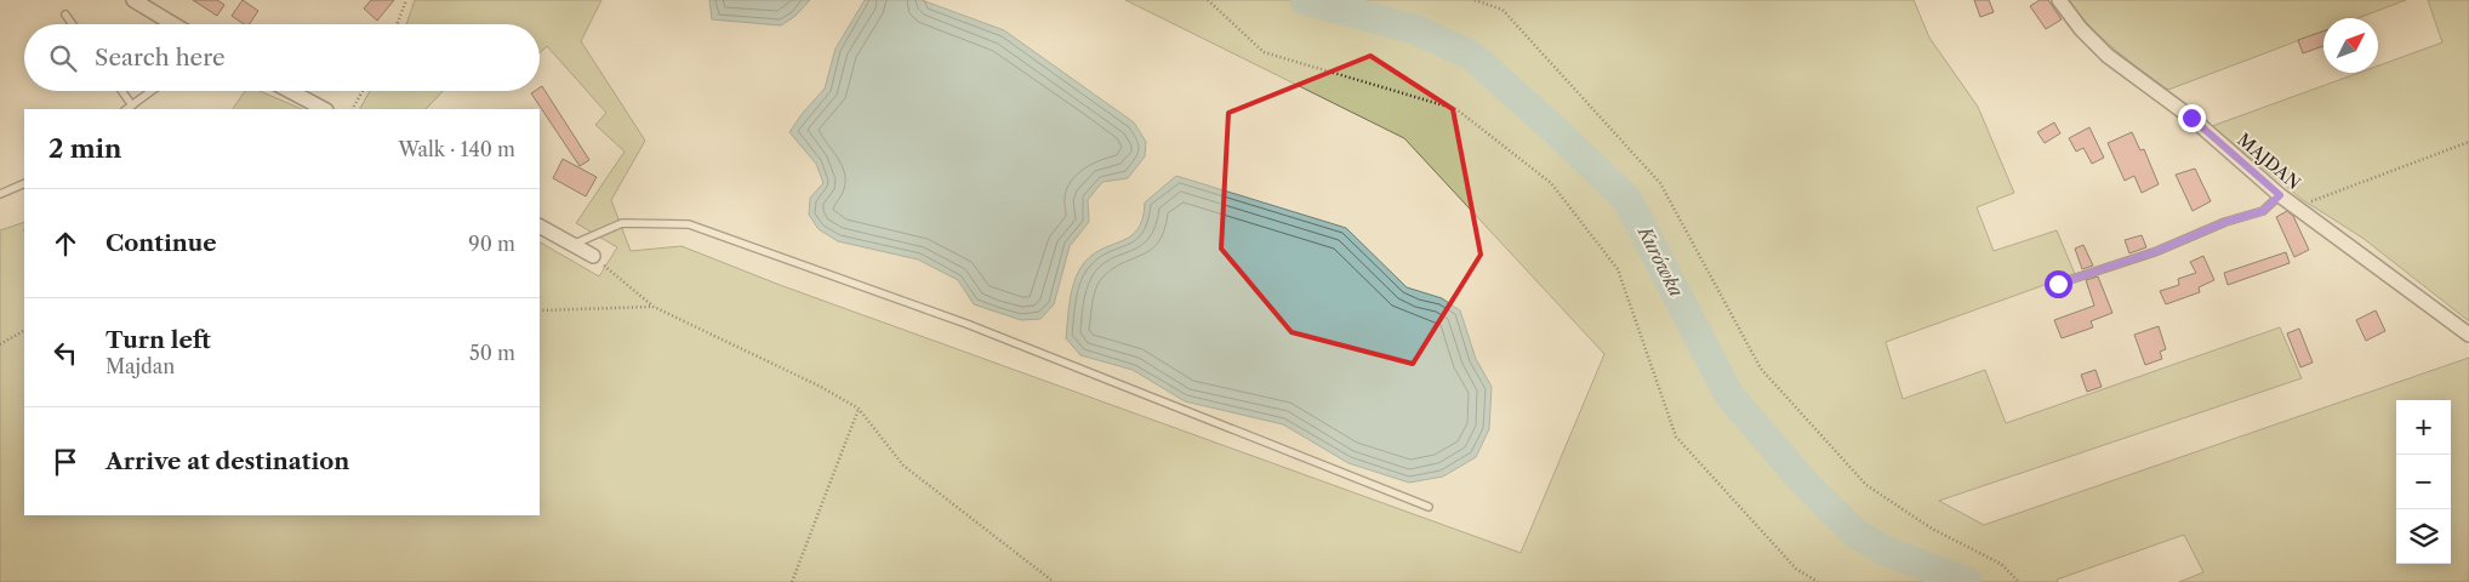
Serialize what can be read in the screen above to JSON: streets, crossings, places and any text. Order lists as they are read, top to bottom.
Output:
{
  "streets": {
    "street": ["MAJDAN"]
  },
  "water": ["Kurówka"],
  "north": "top right",
  "page": {
    "search": "Search here",
    "heading": ["2 min", "Walk · 140 m"],
    "list": [
      ["Continue", "90 m"],
      ["Turn left", "Majdan", "50 m"],
      "Arrive at destination"
    ],
    "map_buttons": ["+", "−"]
  }
}
